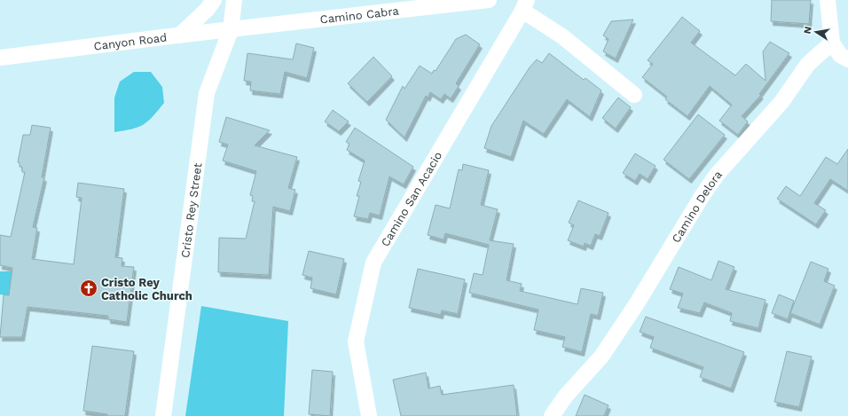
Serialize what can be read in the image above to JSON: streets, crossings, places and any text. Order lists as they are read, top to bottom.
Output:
{
  "streets": {
    "street": [
      "Camino Cabra",
      "Canyon Road",
      "Camino San Acacio",
      "Camino Delora",
      "Cristo Rey Street"
    ]
  },
  "crossings": [
    ["Camino Cabra", "Canyon Road"],
    ["Camino Cabra", "Cristo Rey Street"],
    ["Canyon Road", "Cristo Rey Street"]
  ],
  "places": {
    "church": ["Cristo Rey Catholic Church"]
  },
  "north": "left"
}
